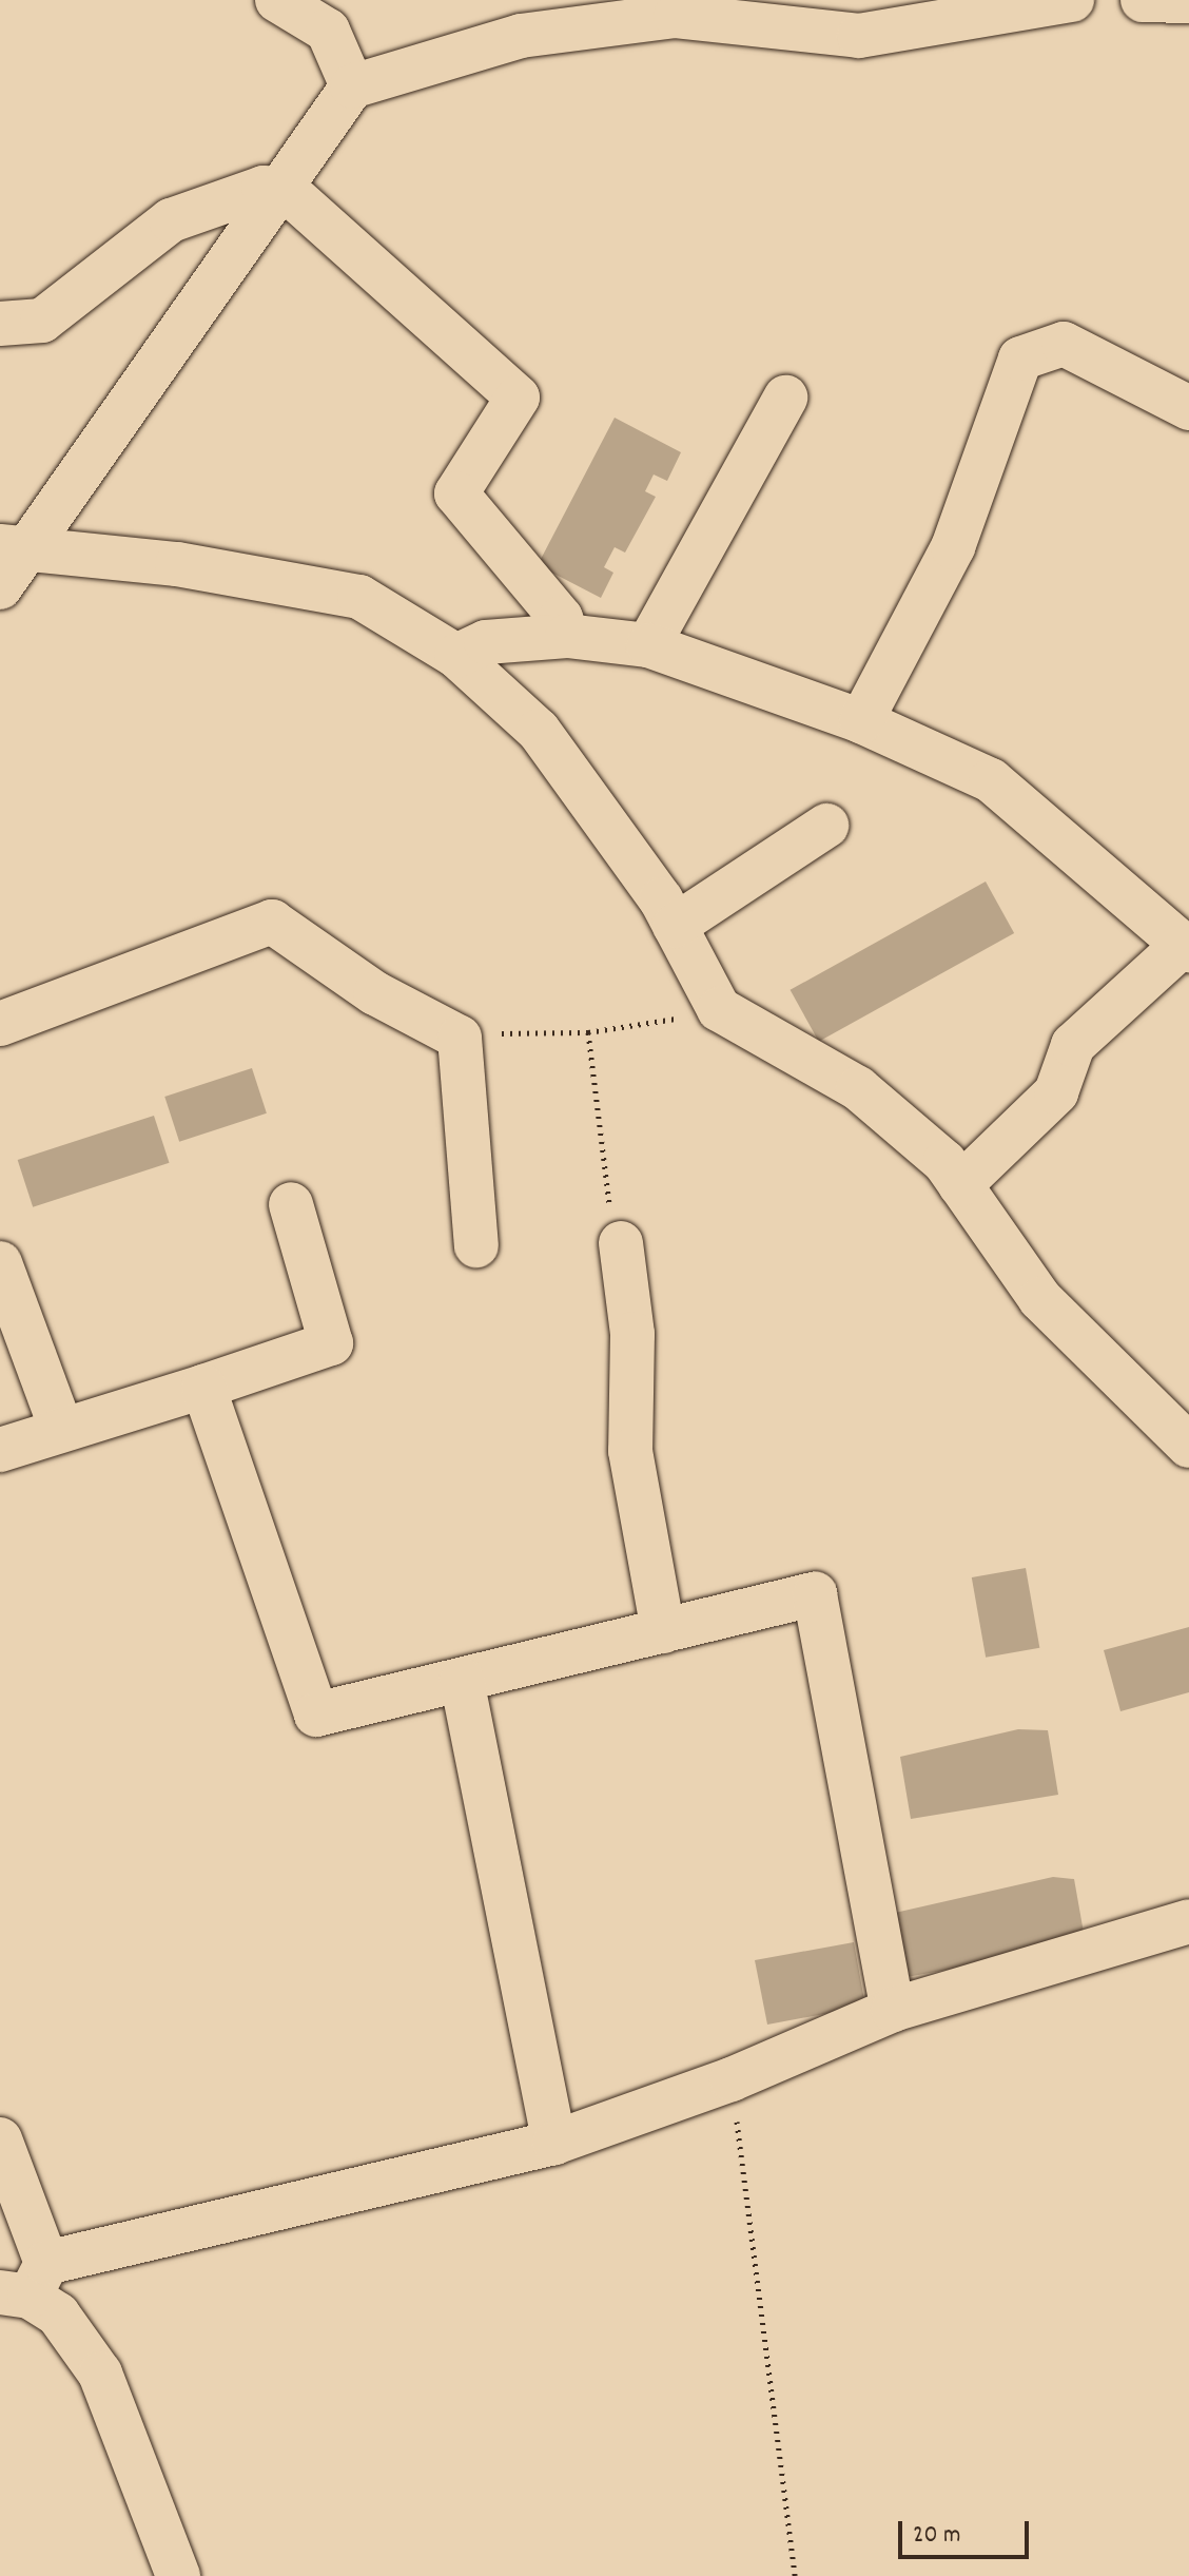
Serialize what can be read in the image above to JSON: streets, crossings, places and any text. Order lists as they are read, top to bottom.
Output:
{
  "scale_bar": "20 m"
}
